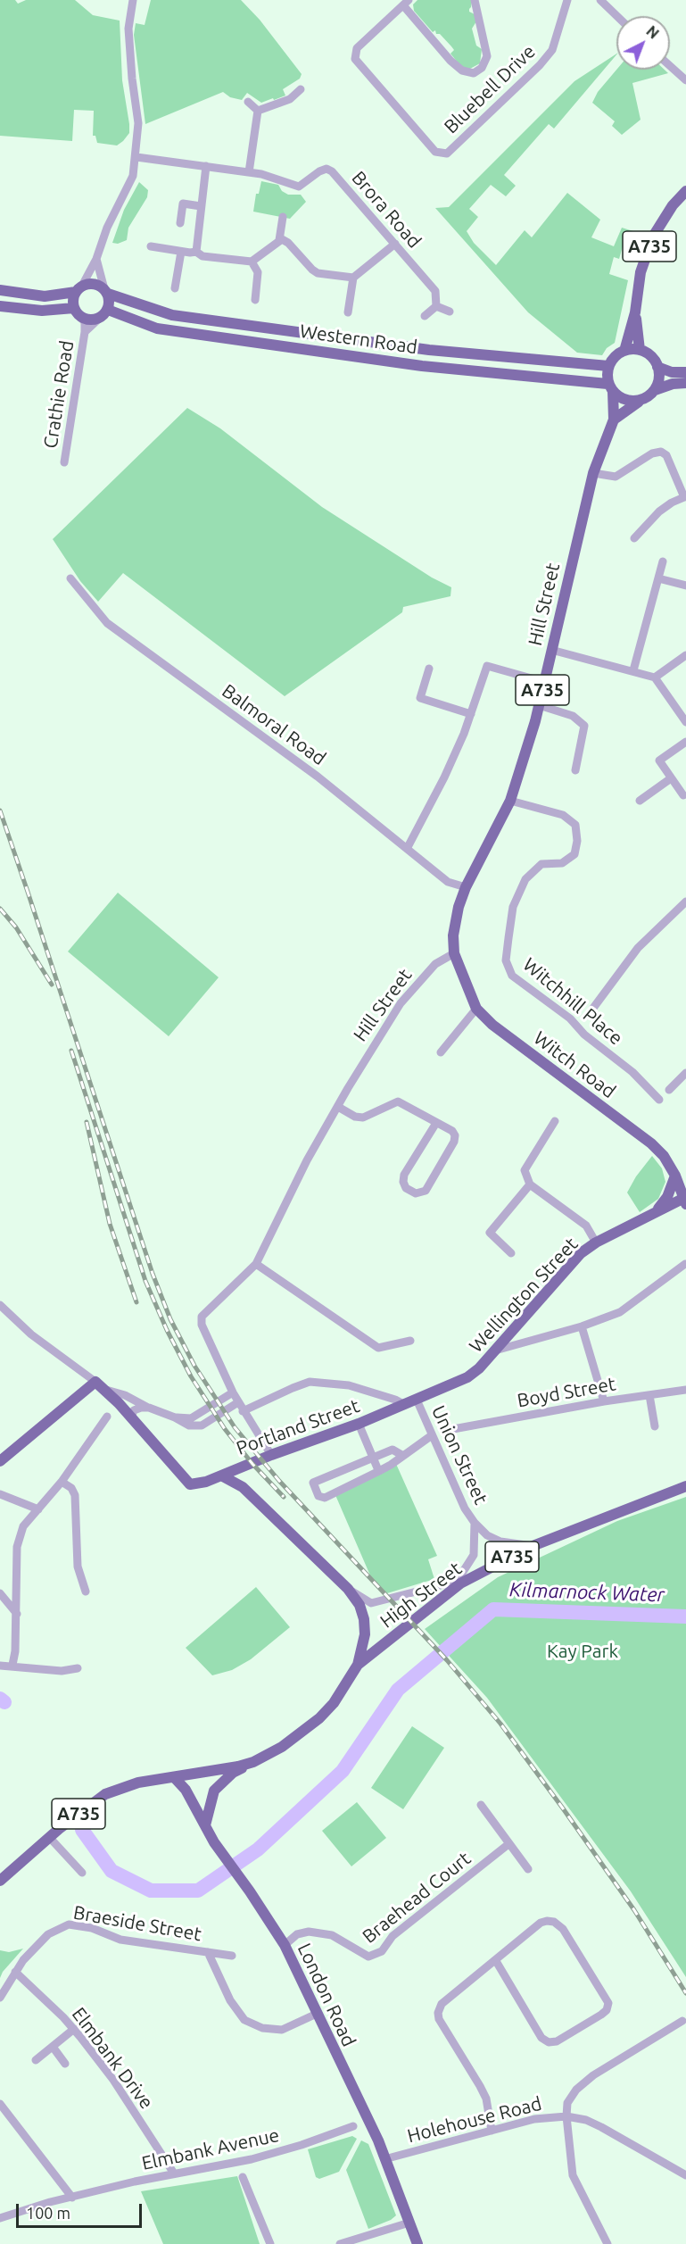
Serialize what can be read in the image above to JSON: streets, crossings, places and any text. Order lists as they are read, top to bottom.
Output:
{
  "streets": {
    "main road": [
      "A735",
      "Western Road",
      "Hill Street",
      "Witch Road",
      "Wellington Street",
      "Portland Street",
      "High Street",
      "London Road"
    ],
    "street": [
      "Bluebell Drive",
      "Brora Road",
      "Crathie Road",
      "Balmoral Road",
      "Witchhill Place",
      "Boyd Street",
      "Union Street",
      "Braehead Court",
      "Braeside Street",
      "Elmbank Drive",
      "Holehouse Road",
      "Elmbank Avenue"
    ]
  },
  "crossings": [
    ["A735", "Western Road"],
    ["A735", "Hill Street"],
    ["A735", "Portland Street"],
    ["A735", "High Street"],
    ["A735", "London Road"],
    ["Western Road", "Crathie Road"],
    ["Western Road", "Hill Street"],
    ["Hill Street", "Balmoral Road"],
    ["Hill Street", "Witchhill Place"],
    ["Hill Street", "Witch Road"],
    ["Hill Street", "Portland Street"],
    ["Witch Road", "Wellington Street"],
    ["Wellington Street", "Portland Street"],
    ["Wellington Street", "Union Street"],
    ["Portland Street", "Union Street"],
    ["Union Street", "High Street"],
    ["Braehead Court", "London Road"],
    ["Braeside Street", "London Road"],
    ["Braeside Street", "Elmbank Drive"],
    ["London Road", "Holehouse Road"],
    ["Elmbank Drive", "Elmbank Avenue"]
  ],
  "water": ["Kilmarnock Water"],
  "parks": ["Kay Park"],
  "scale_bar": "100 m",
  "north": "top right"
}
